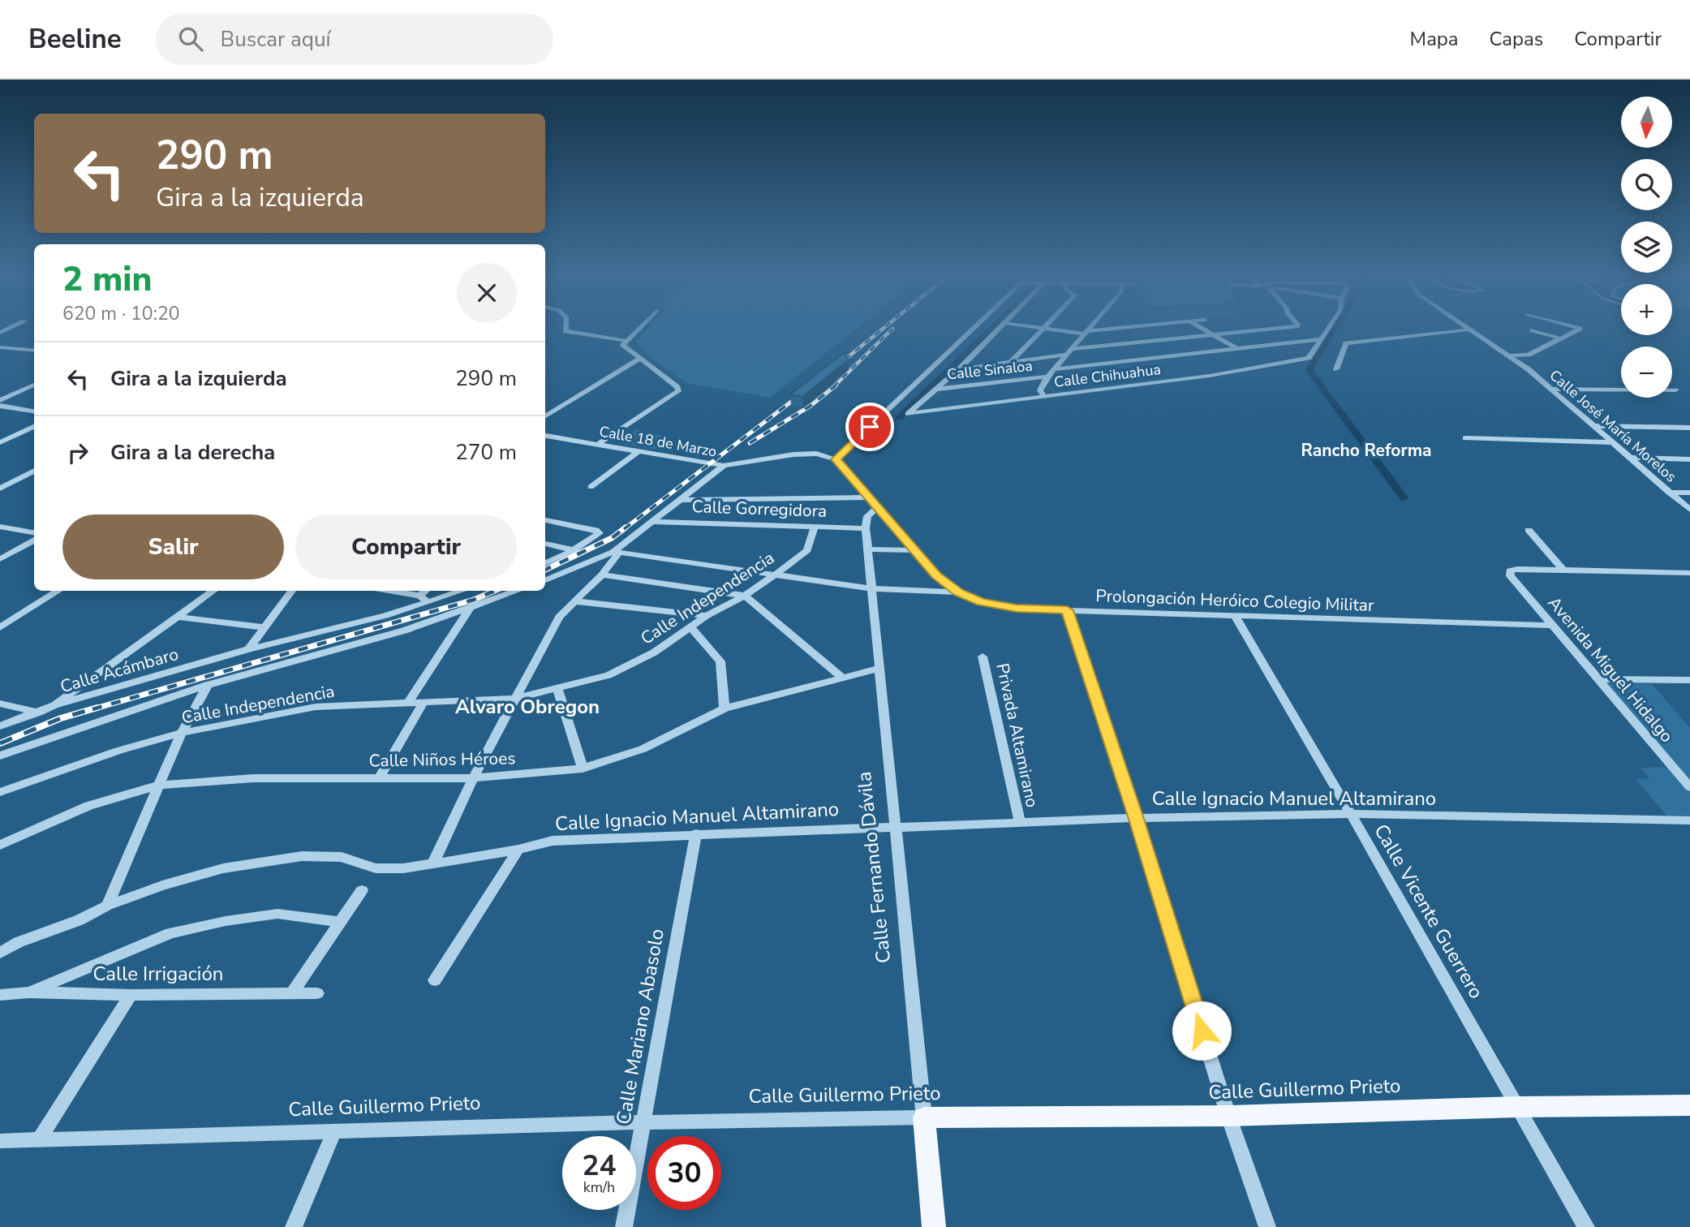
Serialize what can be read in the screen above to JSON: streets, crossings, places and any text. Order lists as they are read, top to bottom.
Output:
{
  "streets": {
    "main road": ["Calle Fernando Dávila", "Calle Guillermo Prieto"],
    "street": [
      "Calle Sinaloa",
      "Calle Chihuahua",
      "Calle José María Morelos",
      "Calle 18 de Marzo",
      "Calle Gorregidora",
      "Calle Independencia",
      "Prolongación Heróico Colegio Militar",
      "Avenida Miguel Hidalgo",
      "Calle Acámbaro",
      "Privada Altamirano",
      "Calle Niños Héroes",
      "Calle Ignacio Manuel Altamirano",
      "Calle Vicente Guerrero",
      "Calle Irrigación",
      "Calle Mariano Abasolo"
    ]
  },
  "crossings": [
    ["Calle Sinaloa", "Calle Chihuahua"],
    ["Calle 18 de Marzo", "Prolongación Heróico Colegio Militar"],
    ["Calle Gorregidora", "Calle Independencia"],
    ["Calle Gorregidora", "Calle Fernando Dávila"],
    ["Prolongación Heróico Colegio Militar", "Avenida Miguel Hidalgo"],
    ["Prolongación Heróico Colegio Militar", "Calle Vicente Guerrero"],
    ["Privada Altamirano", "Calle Ignacio Manuel Altamirano"],
    ["Calle Niños Héroes", "Calle Fernando Dávila"],
    ["Calle Ignacio Manuel Altamirano", "Calle Fernando Dávila"],
    ["Calle Ignacio Manuel Altamirano", "Calle Vicente Guerrero"],
    ["Calle Ignacio Manuel Altamirano", "Calle Mariano Abasolo"],
    ["Calle Fernando Dávila", "Calle Guillermo Prieto"],
    ["Calle Vicente Guerrero", "Calle Guillermo Prieto"],
    ["Calle Mariano Abasolo", "Calle Guillermo Prieto"]
  ],
  "districts": ["Rancho Reforma", "Alvaro Obregon"],
  "north": "bottom",
  "page": {
    "header": "Beeline",
    "search": "Buscar aquí",
    "nav": ["Mapa", "Capas", "Compartir"],
    "map_buttons": ["+", "−"],
    "turn": ["290 m", "Gira a la izquierda"],
    "heading": ["2 min", "620 m · 10:20"],
    "list": [
      {
        "name": "Gira a la izquierda",
        "value": "290 m"
      },
      {
        "name": "Gira a la derecha",
        "value": "270 m"
      }
    ],
    "buttons": ["Salir", "Compartir"],
    "speed": "24 km/h",
    "limit": "30"
  }
}
